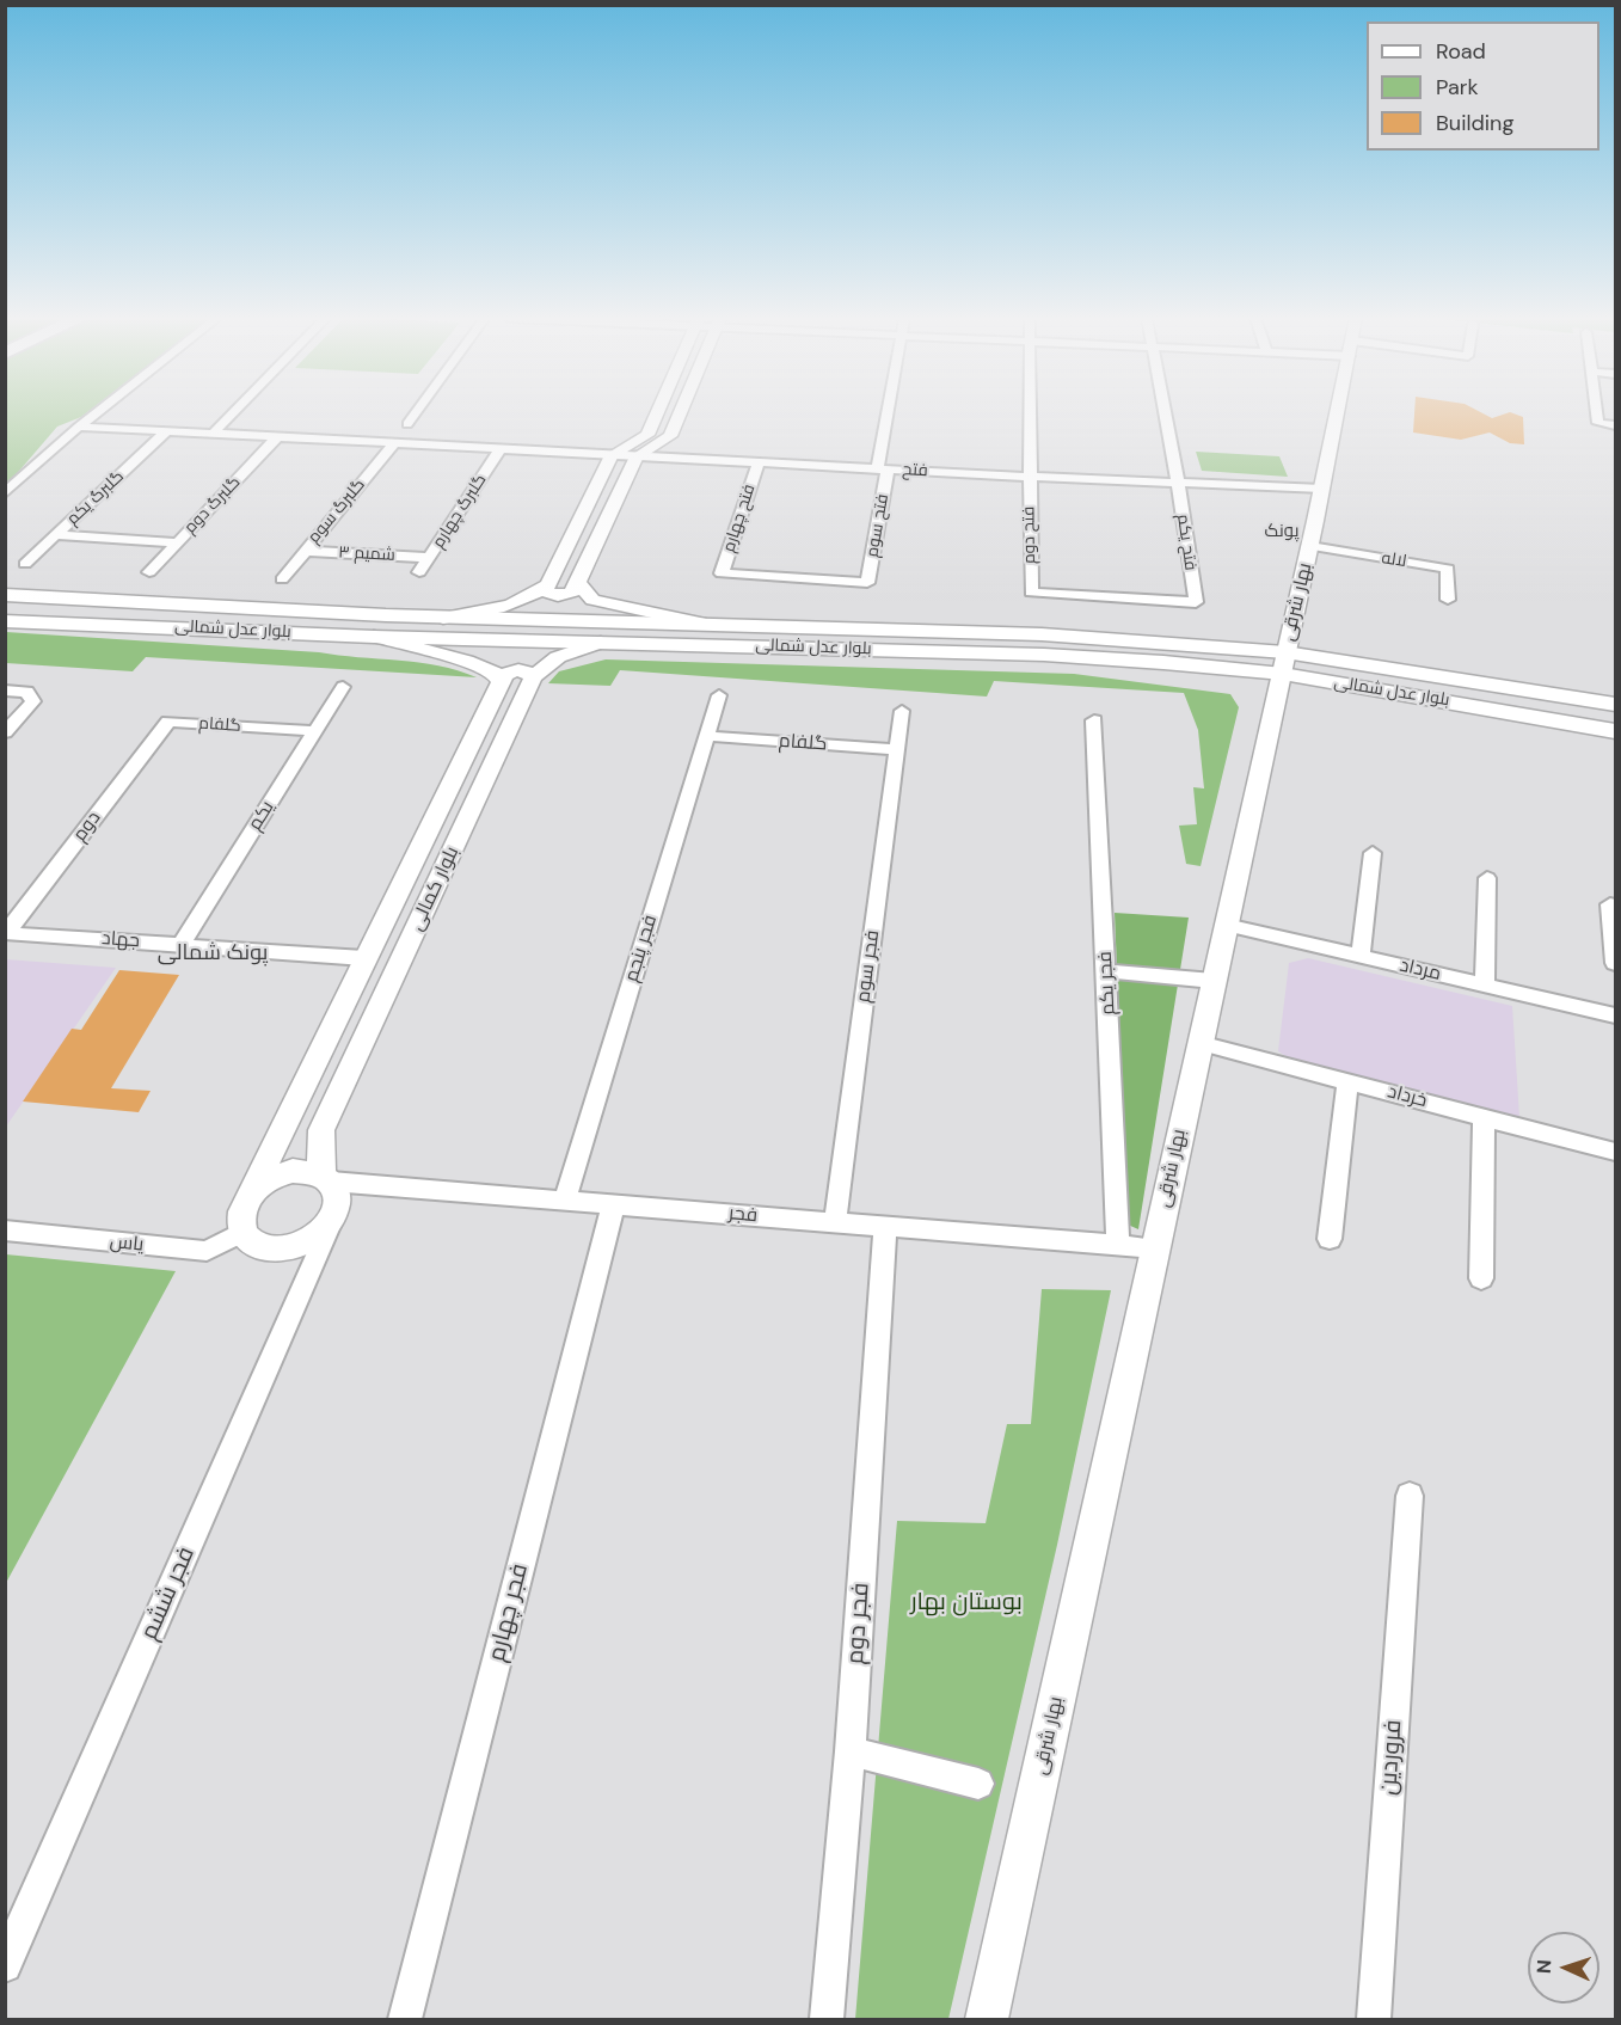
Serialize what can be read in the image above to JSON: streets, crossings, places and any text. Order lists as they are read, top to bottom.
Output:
{
  "streets": {
    "main road": ["بلوار عدل شمالی"],
    "street": [
      "فتح",
      "گلبرگ یکم",
      "گلبرگ دوم",
      "گلبرگ سوم",
      "گلبرگ چهارم",
      "فتح چهارم",
      "فتح سوم",
      "فتح دوم",
      "فتح یکم",
      "شمیم ۳",
      "لاله",
      "بهار شرقی",
      "گلفام",
      "یکم",
      "دوم",
      "بلوار کمالی",
      "جهاد",
      "فجر پنجم",
      "فجر سوم",
      "مرداد",
      "فجر یکم",
      "خرداد",
      "فجر",
      "یاس",
      "فجر ششم",
      "فجر چهارم",
      "فجر دوم",
      "فروردین"
    ]
  },
  "crossings": [
    ["فتح", "گلبرگ یکم"],
    ["فتح", "گلبرگ دوم"],
    ["فتح", "گلبرگ سوم"],
    ["فتح", "گلبرگ چهارم"],
    ["فتح", "فتح چهارم"],
    ["فتح", "فتح سوم"],
    ["فتح", "فتح دوم"],
    ["فتح", "فتح یکم"],
    ["فتح", "بهار شرقی"],
    ["گلبرگ سوم", "شمیم ۳"],
    ["گلبرگ چهارم", "شمیم ۳"],
    ["فتح چهارم", "فتح سوم"],
    ["فتح دوم", "فتح یکم"],
    ["لاله", "بهار شرقی"],
    ["بهار شرقی", "بلوار عدل شمالی"],
    ["بهار شرقی", "مرداد"],
    ["بهار شرقی", "خرداد"],
    ["بهار شرقی", "فجر"],
    ["بلوار عدل شمالی", "بلوار کمالی"],
    ["گلفام", "یکم"],
    ["گلفام", "دوم"],
    ["گلفام", "فجر پنجم"],
    ["گلفام", "فجر سوم"],
    ["یکم", "جهاد"],
    ["دوم", "جهاد"],
    ["بلوار کمالی", "جهاد"],
    ["بلوار کمالی", "فجر"],
    ["بلوار کمالی", "یاس"],
    ["بلوار کمالی", "فجر ششم"],
    ["فجر پنجم", "فجر"],
    ["فجر سوم", "فجر"],
    ["فجر یکم", "فجر"],
    ["فجر", "یاس"],
    ["فجر", "فجر ششم"],
    ["فجر", "فجر چهارم"],
    ["فجر", "فجر دوم"],
    ["یاس", "فجر ششم"]
  ],
  "districts": ["پونک", "پونک شمالی"],
  "parks": ["بوستان بهار"],
  "legend": ["Road", "Park", "Building"],
  "north": "left"
}
